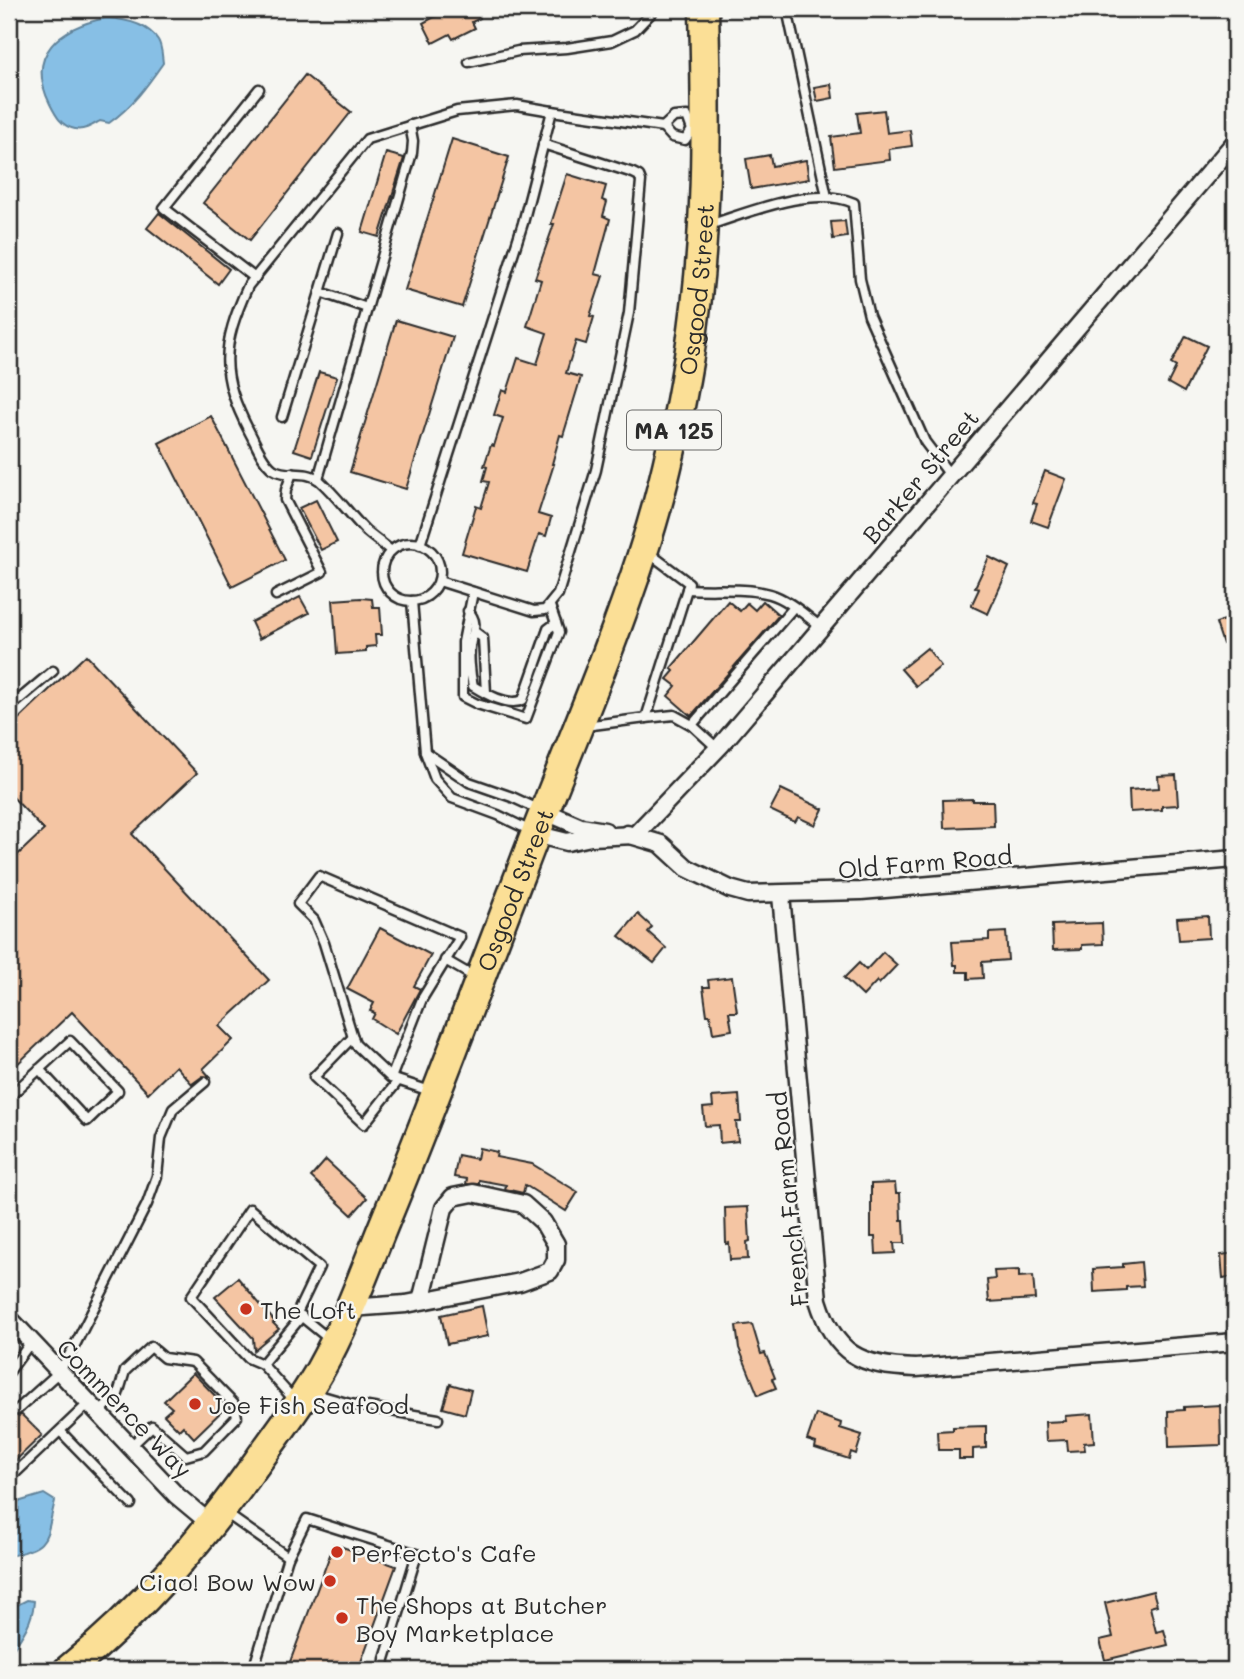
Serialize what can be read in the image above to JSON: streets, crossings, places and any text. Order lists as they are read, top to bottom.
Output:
{
  "streets": {
    "highway": ["Osgood Street", "MA 125"],
    "street": [
      "Barker Street",
      "Old Farm Road",
      "French Farm Road",
      "Commerce Way"
    ]
  },
  "crossings": [
    ["Osgood Street", "Commerce Way"],
    ["Barker Street", "Old Farm Road"],
    ["Old Farm Road", "French Farm Road"]
  ],
  "places": [
    "The Loft",
    "Joe Fish Seafood",
    "Perfecto's Cafe",
    "Ciao! Bow Wow",
    "The Shops at Butcher Boy Marketplace"
  ]
}
